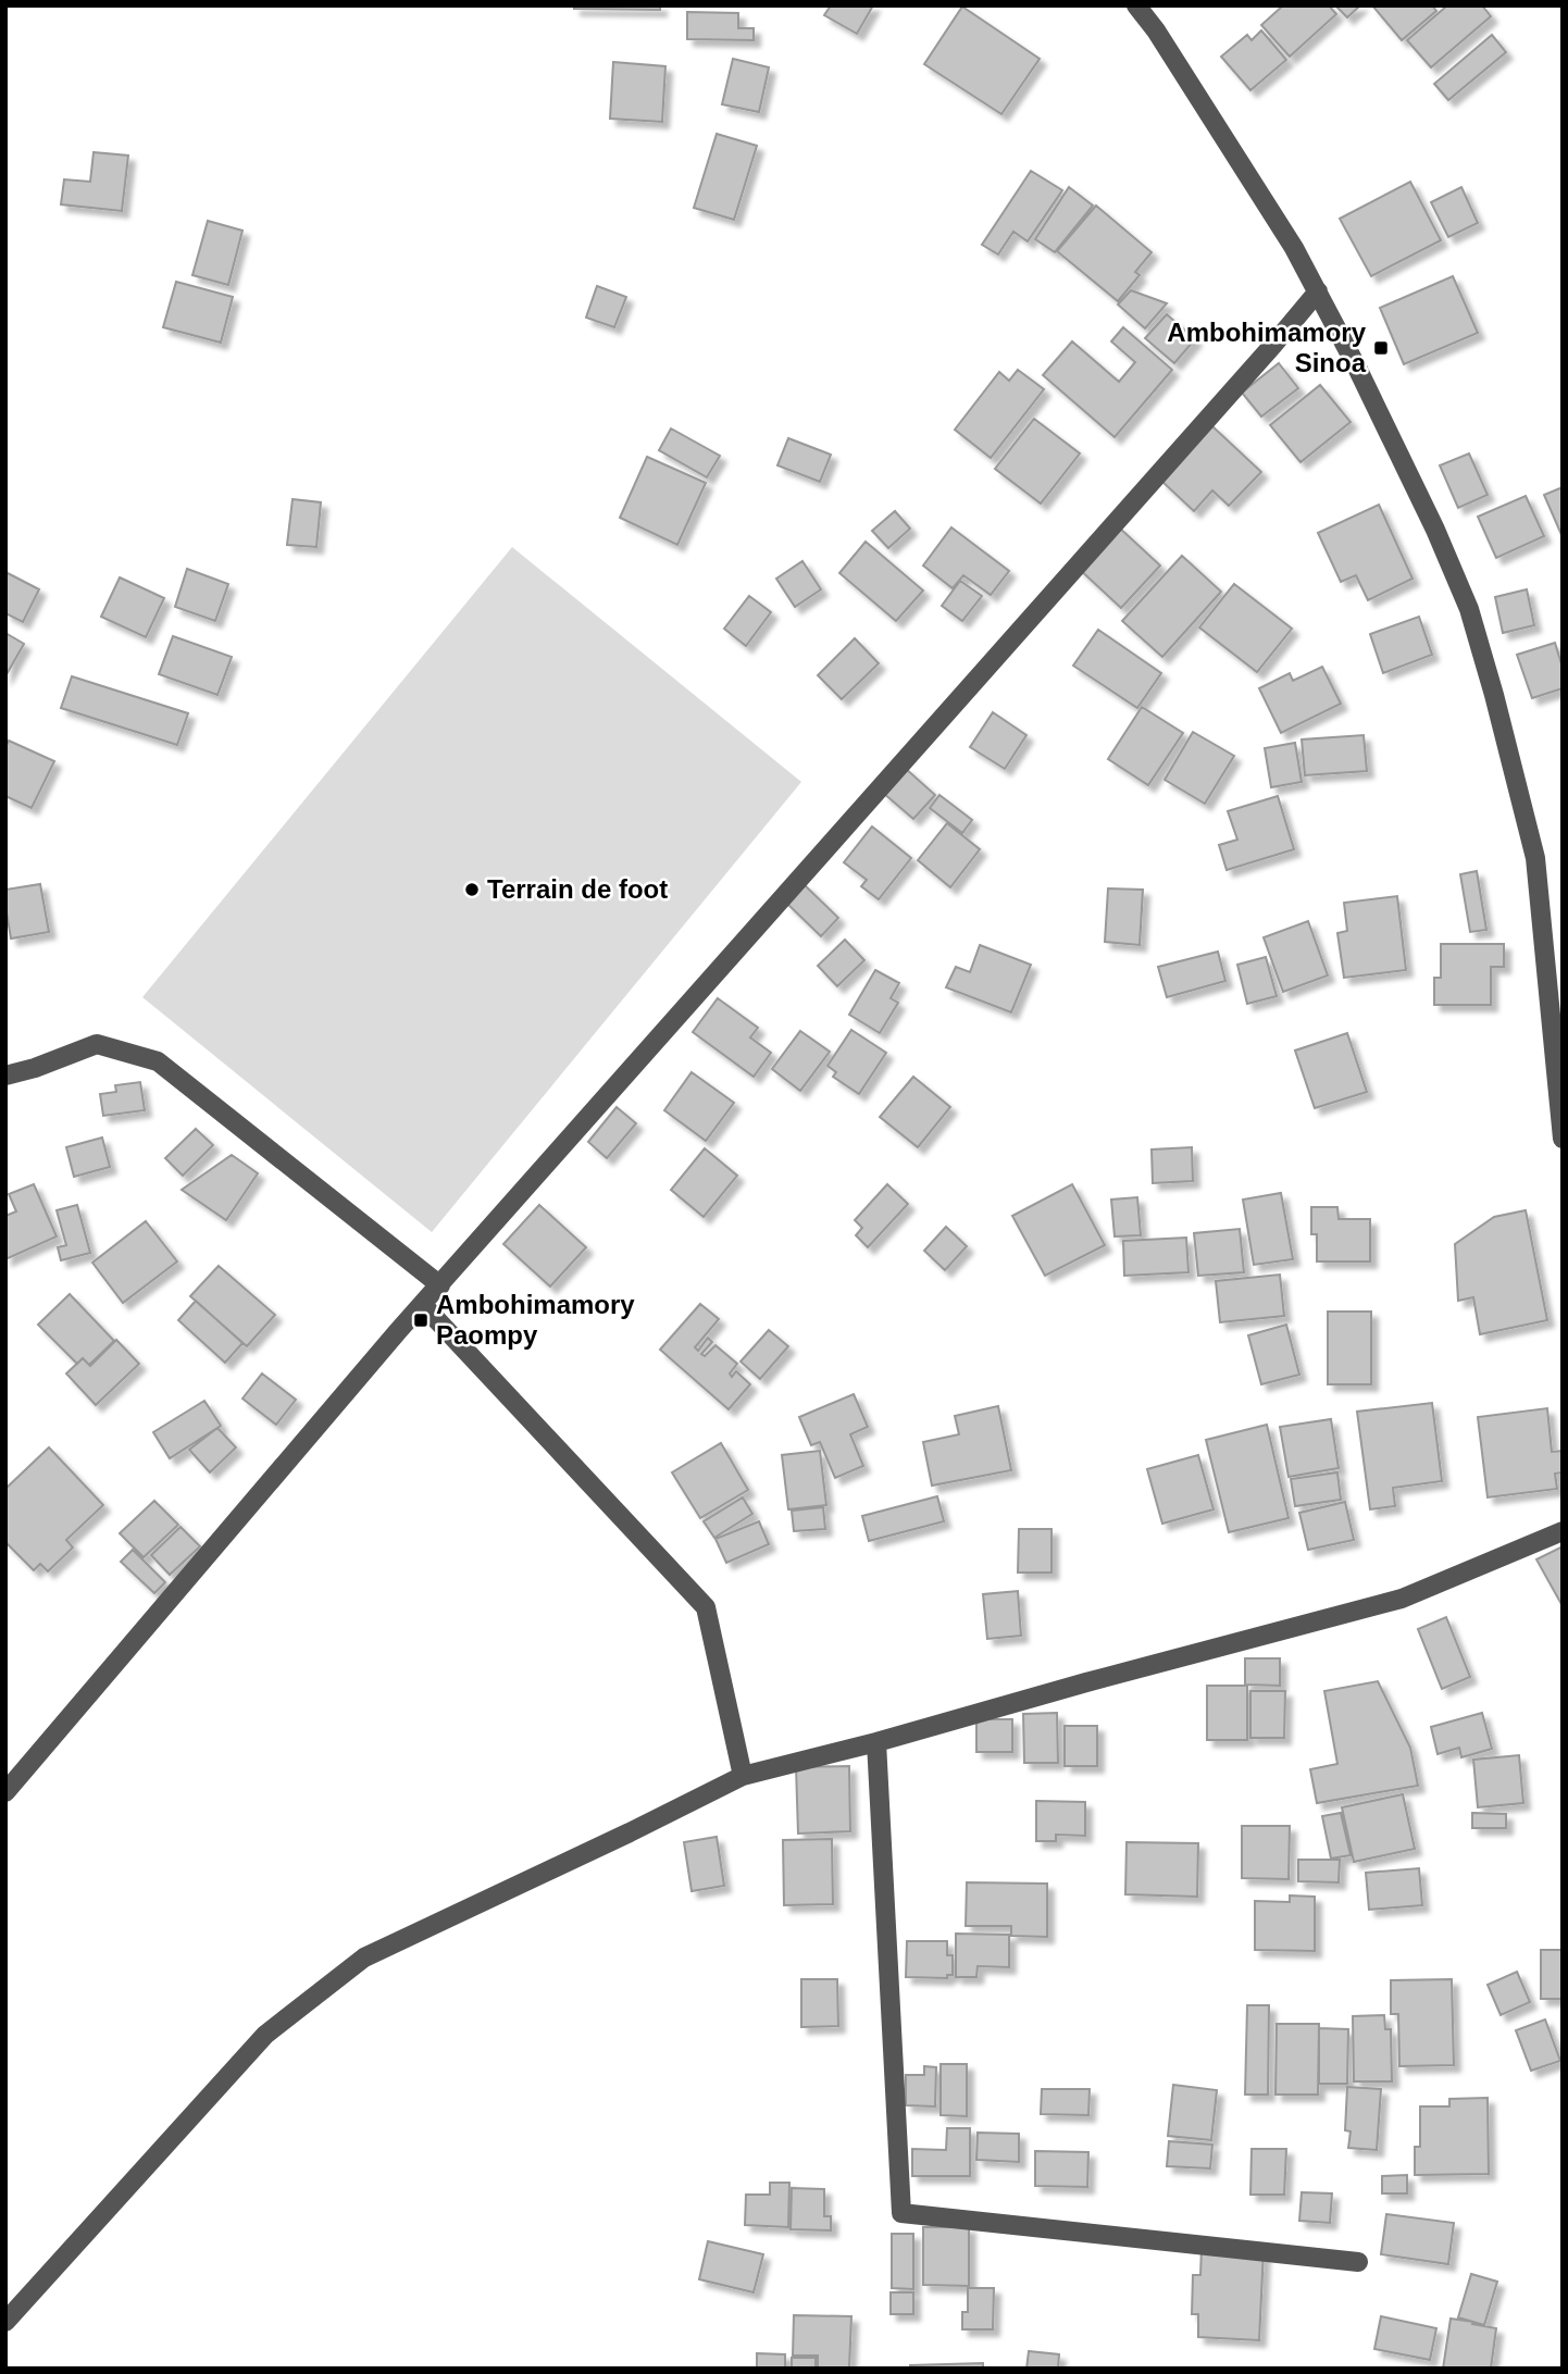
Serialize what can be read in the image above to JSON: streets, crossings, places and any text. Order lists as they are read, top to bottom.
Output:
{
  "places": {
    "transit": ["Ambohimamory Sinoa", "Ambohimamory Paompy"],
    "other": ["Terrain de foot"]
  }
}
